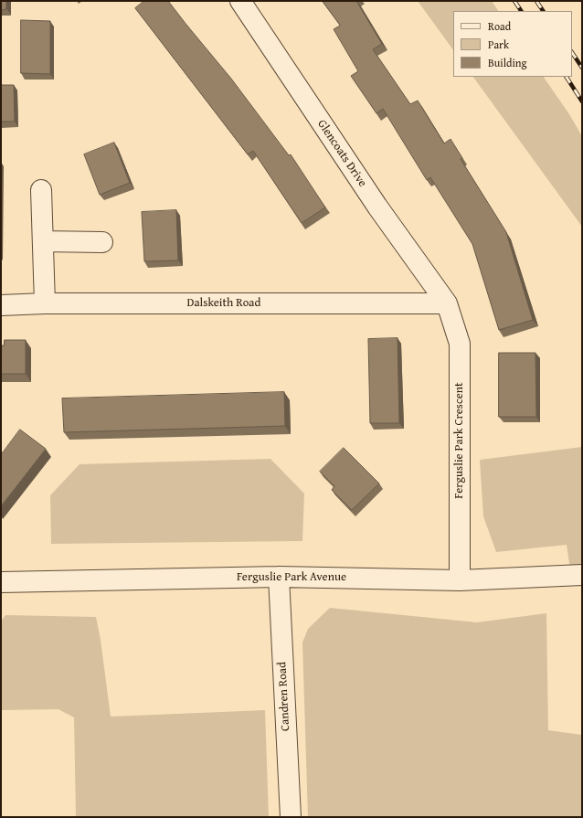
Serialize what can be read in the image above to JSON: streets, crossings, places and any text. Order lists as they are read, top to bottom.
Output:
{
  "streets": {
    "street": [
      "Glencoats Drive",
      "Dalskeith Road",
      "Ferguslie Park Crescent",
      "Ferguslie Park Avenue",
      "Candren Road"
    ]
  },
  "crossings": [
    ["Glencoats Drive", "Dalskeith Road"],
    ["Glencoats Drive", "Ferguslie Park Crescent"],
    ["Dalskeith Road", "Ferguslie Park Crescent"],
    ["Ferguslie Park Crescent", "Ferguslie Park Avenue"],
    ["Ferguslie Park Avenue", "Candren Road"]
  ],
  "legend": ["Road", "Park", "Building"]
}
